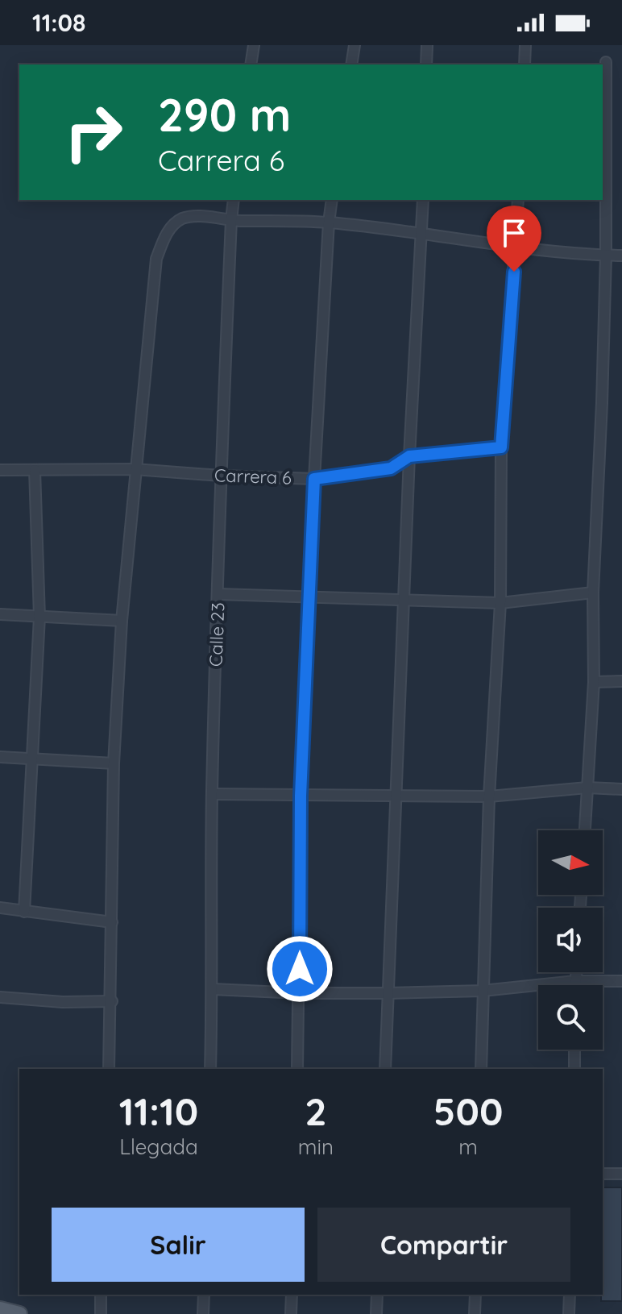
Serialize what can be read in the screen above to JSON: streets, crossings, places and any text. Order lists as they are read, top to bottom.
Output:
{
  "streets": {
    "street": ["Carrera 6", "Calle 23"]
  },
  "crossings": [
    ["Carrera 6", "Calle 23"]
  ],
  "north": "right",
  "page": {
    "status": "11:08",
    "turn": ["290 m", "Carrera 6"],
    "eta": [
      "11:10",
      "Llegada",
      "2",
      "min",
      "500",
      "m"
    ],
    "buttons": ["Salir", "Compartir"]
  }
}
